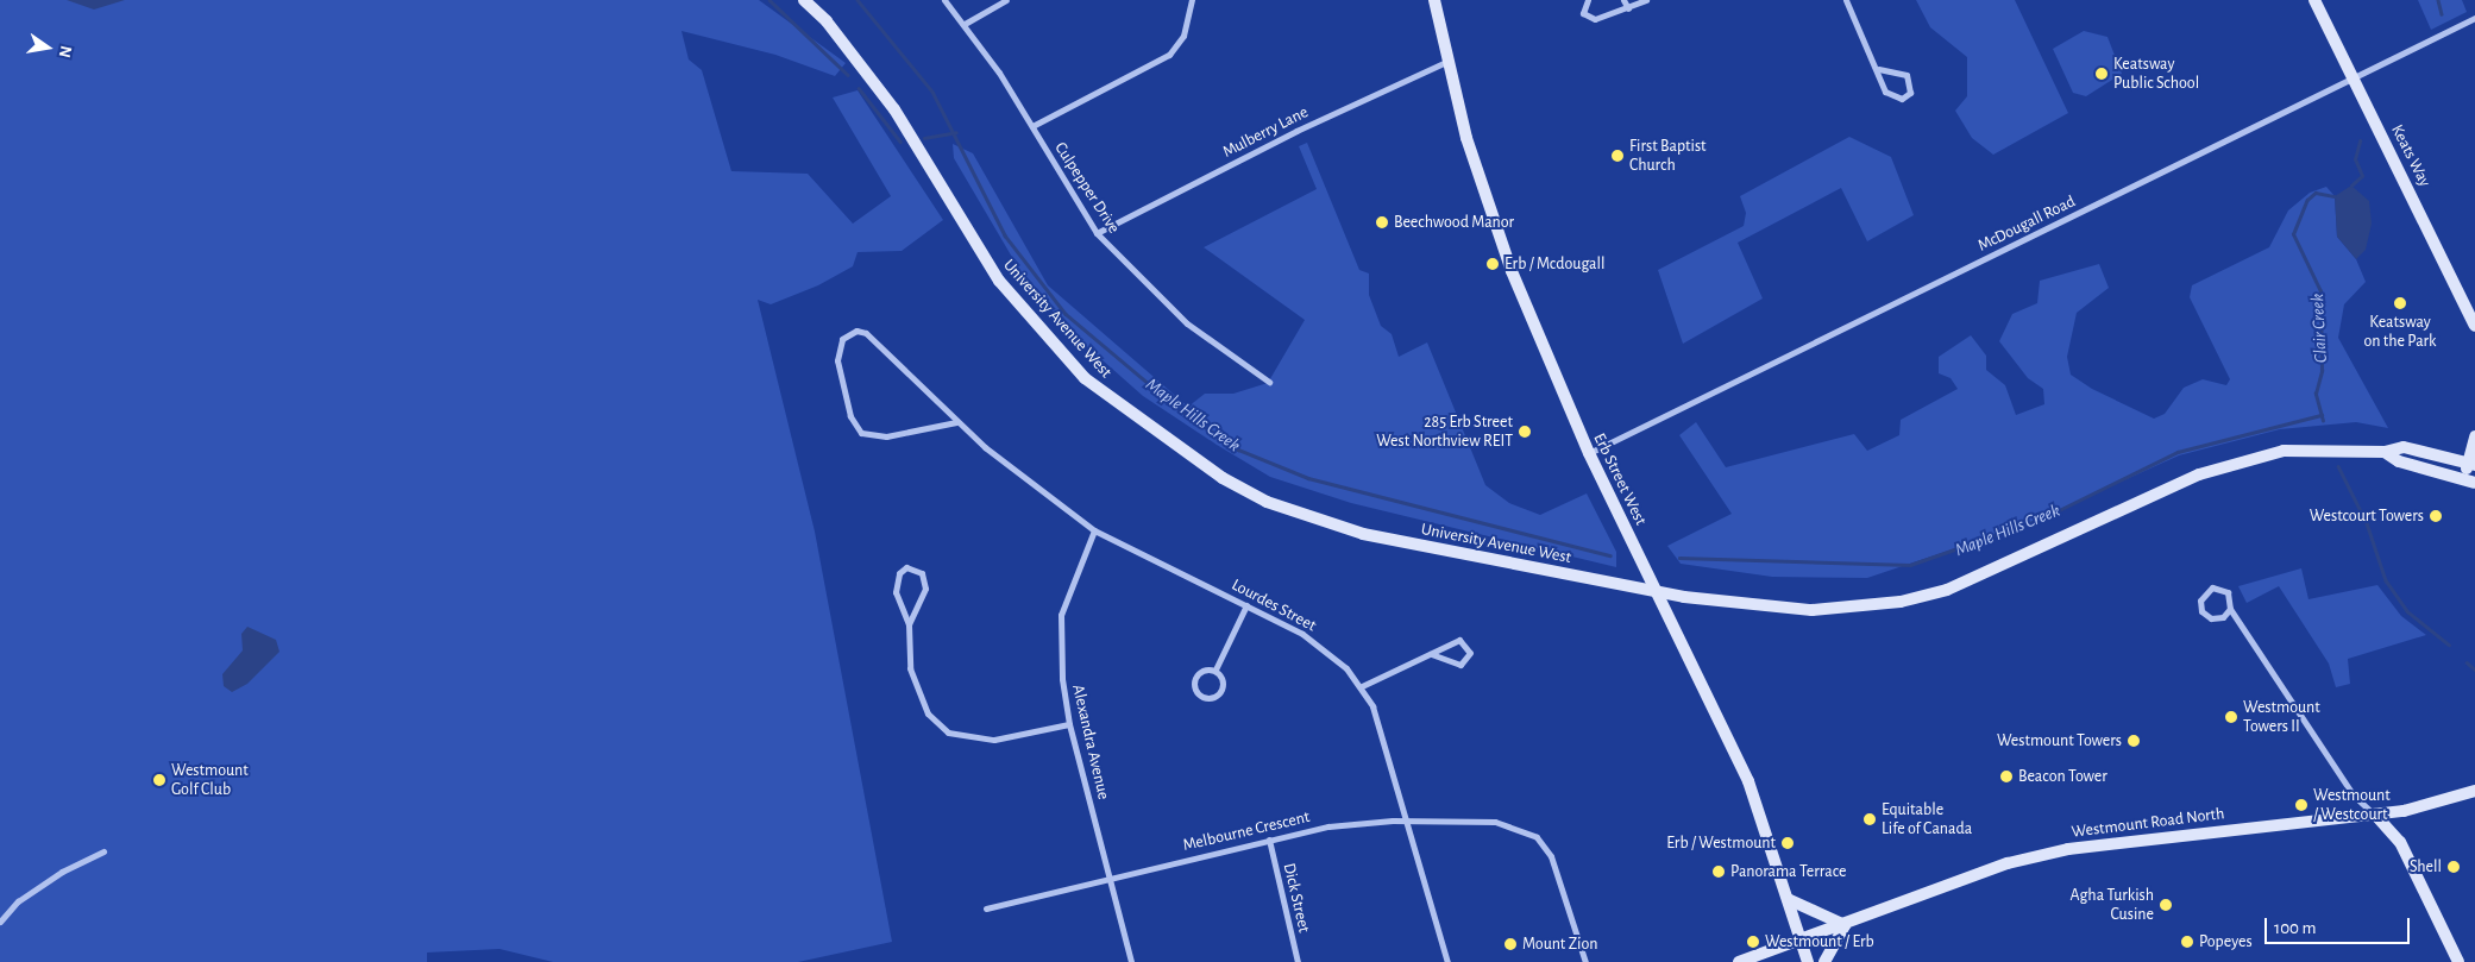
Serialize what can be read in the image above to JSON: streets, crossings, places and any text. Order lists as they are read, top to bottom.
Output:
{
  "streets": {
    "main road": [
      "Keats Way",
      "University Avenue West",
      "Erb Street West",
      "Westmount Road North"
    ],
    "street": [
      "Mulberry Lane",
      "Culpepper Drive",
      "McDougall Road",
      "Lourdes Street",
      "Alexandra Avenue",
      "Melbourne Crescent",
      "Dick Street"
    ]
  },
  "crossings": [
    ["Mulberry Lane", "Culpepper Drive"],
    ["Mulberry Lane", "Erb Street West"],
    ["Keats Way", "McDougall Road"],
    ["McDougall Road", "Erb Street West"],
    ["University Avenue West", "Erb Street West"],
    ["Erb Street West", "Westmount Road North"],
    ["Lourdes Street", "Alexandra Avenue"],
    ["Lourdes Street", "Melbourne Crescent"],
    ["Alexandra Avenue", "Melbourne Crescent"],
    ["Melbourne Crescent", "Dick Street"]
  ],
  "water": ["Clair Creek", "Maple Hills Creek"],
  "places": [
    "Keatsway Public School",
    "First Baptist Church",
    "Beechwood Manor",
    "Erb / Mcdougall",
    "Keatsway on the Park",
    "285 Erb Street West Northview REIT",
    "Westcourt Towers",
    "Westmount Towers II",
    "Westmount Towers",
    "Beacon Tower",
    "Westmount Golf Club",
    "Westmount / Westcourt",
    "Equitable Life of Canada",
    "Erb / Westmount",
    "Shell",
    "Panorama Terrace",
    "Agha Turkish Cusine",
    "Westmount / Erb",
    "Popeyes",
    "Mount Zion"
  ],
  "scale_bar": "100 m",
  "north": "right"
}
